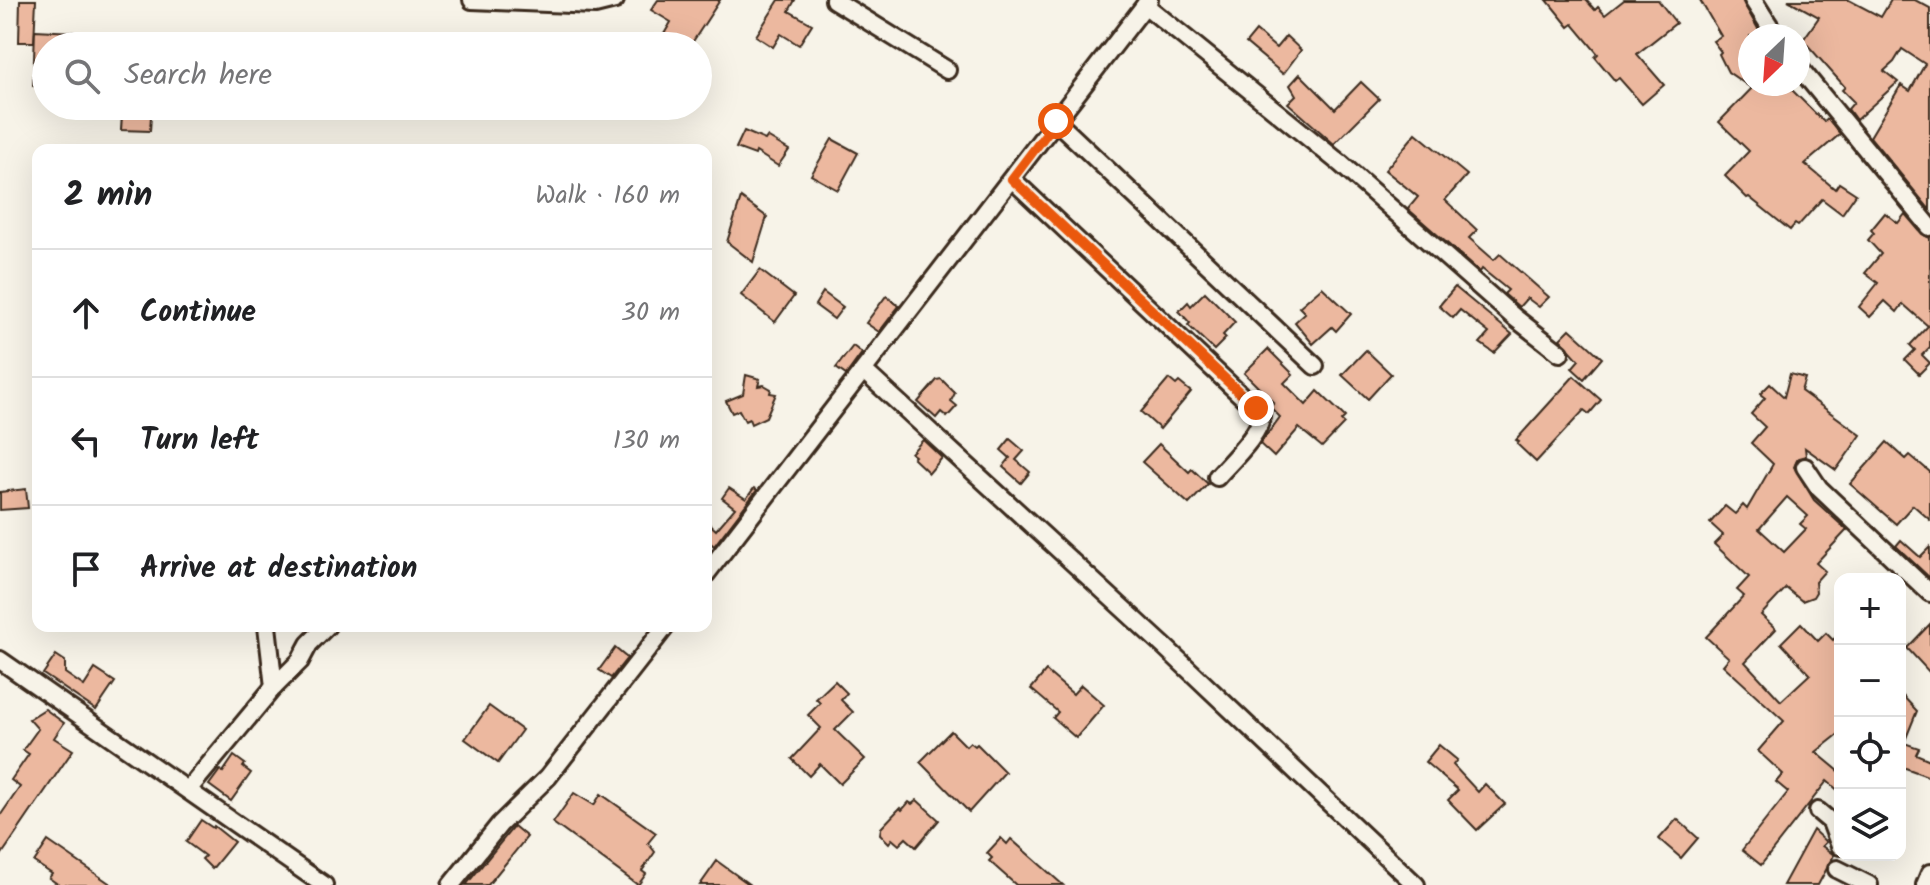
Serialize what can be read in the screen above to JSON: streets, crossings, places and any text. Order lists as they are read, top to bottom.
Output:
{
  "north": "bottom left",
  "page": {
    "search": "Search here",
    "heading": ["2 min", "Walk · 160 m"],
    "list": [
      ["Continue", "30 m"],
      ["Turn left", "130 m"],
      "Arrive at destination"
    ],
    "map_buttons": ["+", "−"]
  }
}
